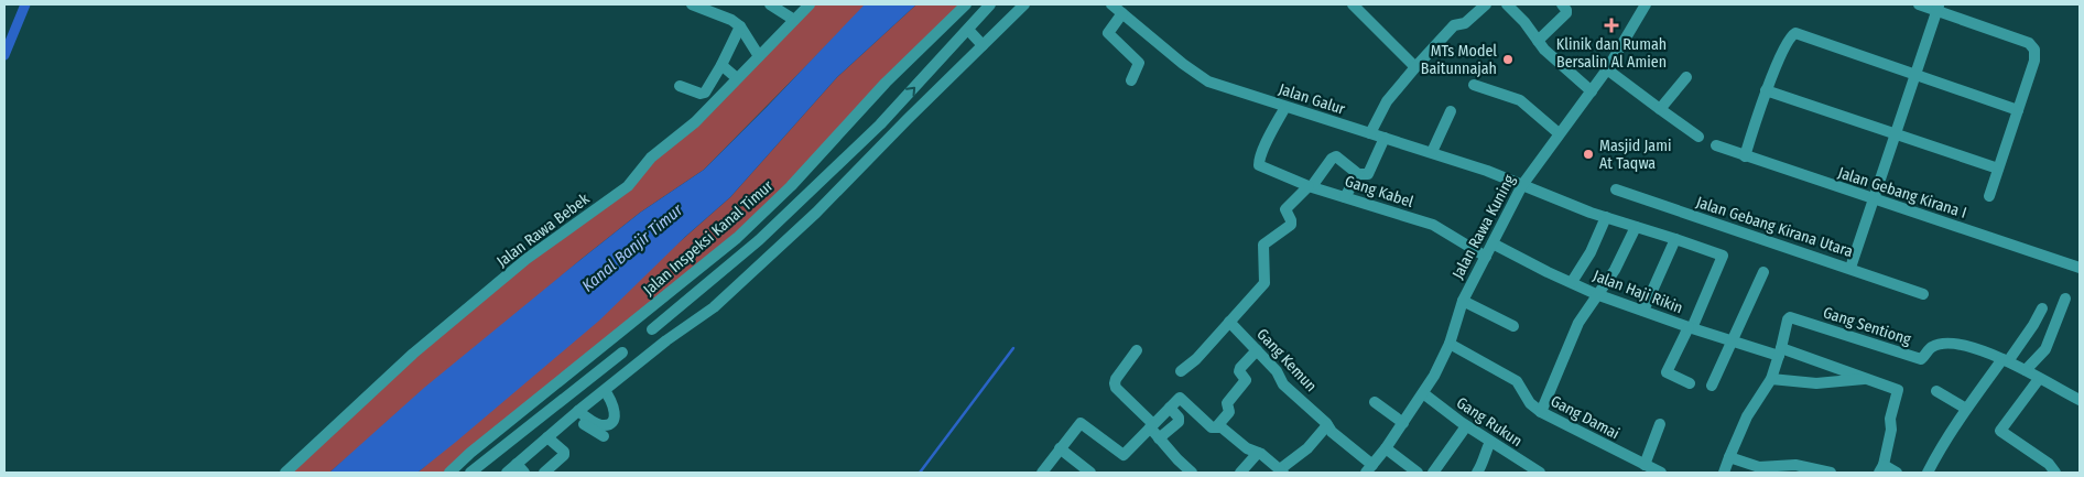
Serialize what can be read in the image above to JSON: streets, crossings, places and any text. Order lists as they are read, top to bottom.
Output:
{
  "streets": {
    "street": [
      "Jalan Galur",
      "Gang Kabel",
      "Jalan Gebang Kirana I",
      "Jalan Rawa Kuning",
      "Jalan Gebang Kirana Utara",
      "Jalan Rawa Bebek",
      "Jalan Inspeksi Kanal Timur",
      "Jalan Haji Rikin",
      "Gang Sentiong",
      "Gang Kemun",
      "Gang Damai",
      "Gang Rukun"
    ]
  },
  "crossings": [
    ["Jalan Galur", "Gang Kabel"],
    ["Jalan Galur", "Jalan Rawa Kuning"],
    ["Jalan Galur", "Jalan Haji Rikin"],
    ["Gang Kabel", "Jalan Rawa Kuning"],
    ["Jalan Rawa Kuning", "Jalan Haji Rikin"],
    ["Jalan Rawa Kuning", "Gang Kemun"],
    ["Jalan Rawa Kuning", "Gang Damai"],
    ["Jalan Rawa Kuning", "Gang Rukun"],
    ["Jalan Haji Rikin", "Gang Sentiong"]
  ],
  "water": ["Kanal Banjir Timur"],
  "places": {
    "health": ["Klinik dan Rumah Bersalin Al Amien"],
    "other": ["MTs Model Baitunnajah", "Masjid Jami At Taqwa"]
  }
}
